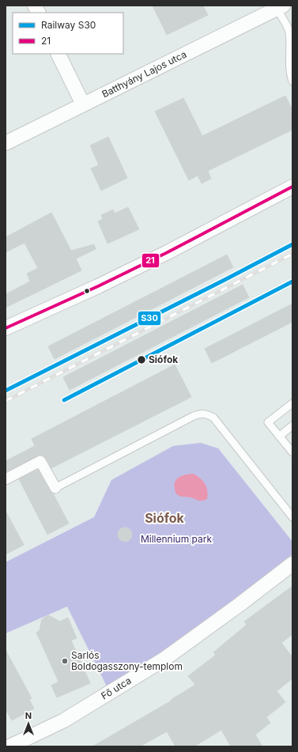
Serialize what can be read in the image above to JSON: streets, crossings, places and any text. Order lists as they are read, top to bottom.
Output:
{
  "streets": {
    "street": ["Batthyány Lajos utca", "Fő utca"]
  },
  "districts": ["Siófok"],
  "parks": ["Millennium park"],
  "places": ["Siófok", "Sarlós Boldogasszony-templom"],
  "lines": ["transit line 21", "rail line S30"],
  "legend": ["Railway S30", "21"],
  "north": "top"
}
